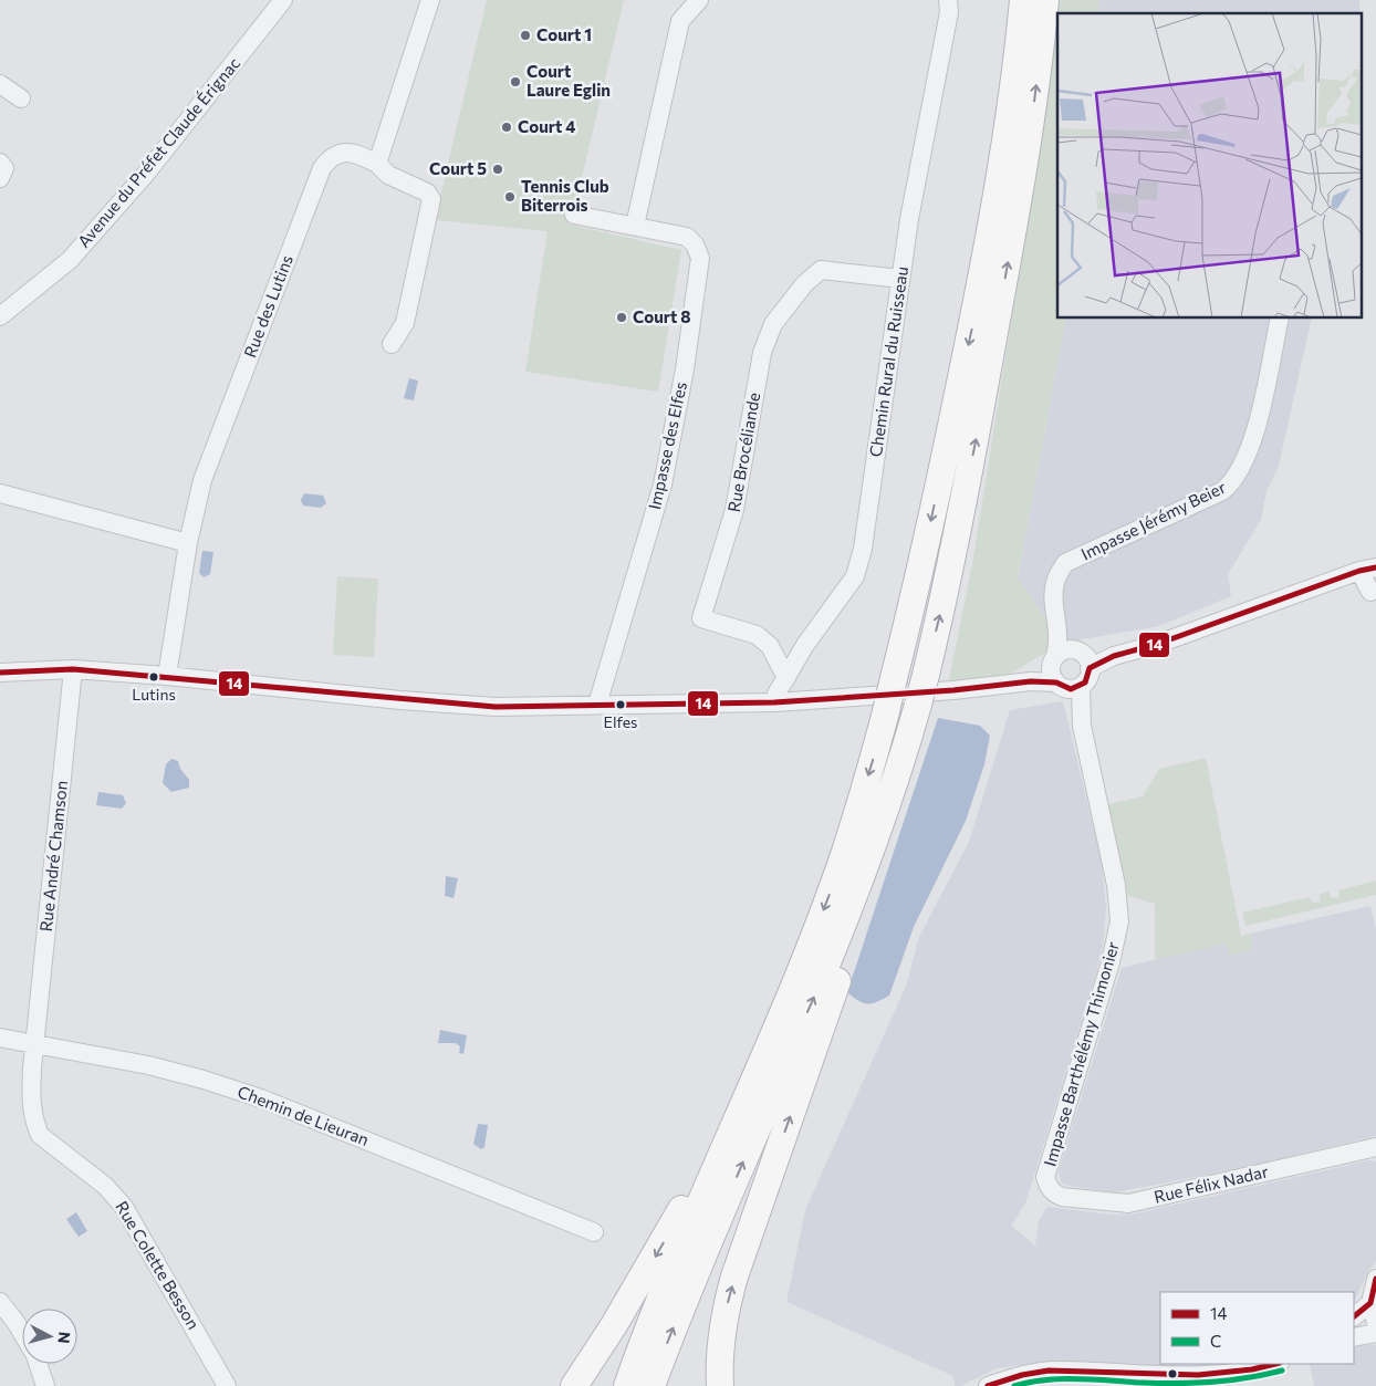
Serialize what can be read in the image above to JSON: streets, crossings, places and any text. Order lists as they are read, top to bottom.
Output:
{
  "streets": {
    "street": [
      "Avenue du Préfet Claude Érignac",
      "Rue des Lutins",
      "Chemin Rural du Ruisseau",
      "Impasse des Elfes",
      "Rue Brocéliande",
      "Impasse Jérémy Beier",
      "Rue André Chamson",
      "Impasse Barthélémy Thimonier",
      "Chemin de Lieuran",
      "Rue Félix Nadar",
      "Rue Colette Besson"
    ]
  },
  "crossings": [
    ["Chemin Rural du Ruisseau", "Rue Brocéliande"],
    ["Impasse Jérémy Beier", "Impasse Barthélémy Thimonier"],
    ["Rue André Chamson", "Chemin de Lieuran"],
    ["Rue André Chamson", "Rue Colette Besson"],
    ["Impasse Barthélémy Thimonier", "Rue Félix Nadar"],
    ["Chemin de Lieuran", "Rue Colette Besson"]
  ],
  "places": [
    "Court 1",
    "Court Laure Eglin",
    "Court 4",
    "Court 5",
    "Tennis Club Biterrois",
    "Court 8",
    "Lutins",
    "Elfes"
  ],
  "lines": ["transit line 14", "transit line C"],
  "legend": ["14", "C"],
  "north": "right"
}
